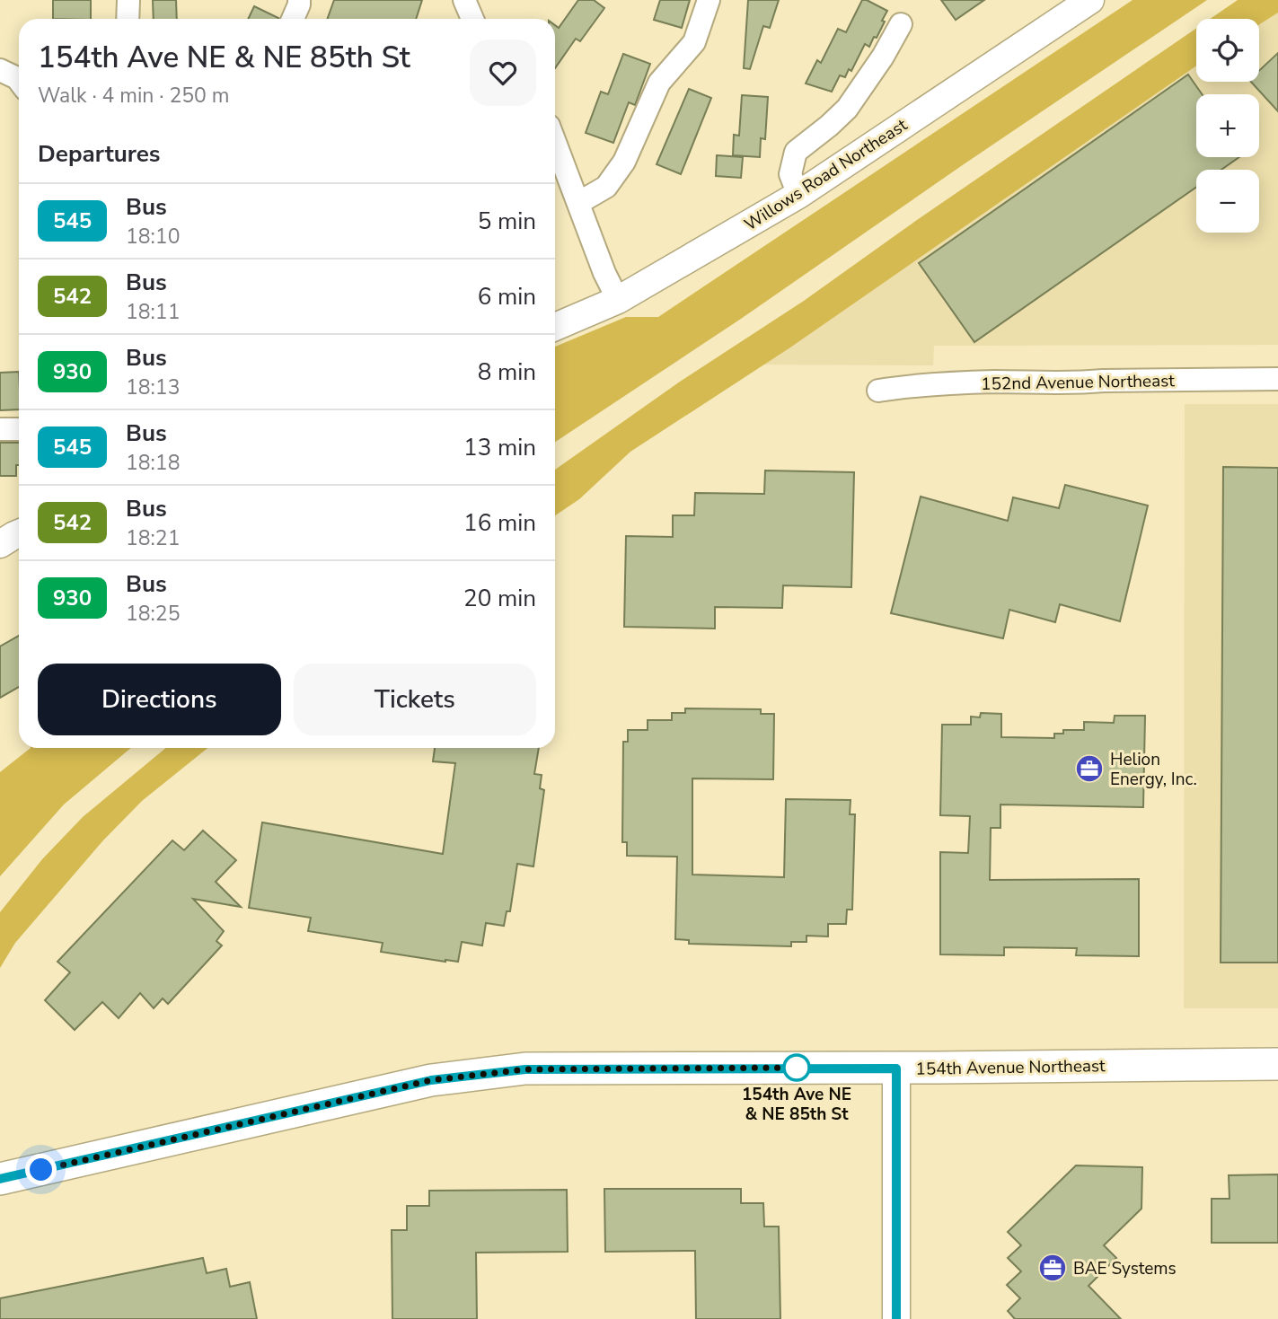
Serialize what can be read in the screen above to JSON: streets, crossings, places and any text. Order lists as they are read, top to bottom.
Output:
{
  "streets": {
    "main road": ["154th Avenue Northeast"],
    "street": ["Willows Road Northeast", "152nd Avenue Northeast"]
  },
  "places": {
    "office": ["Helion Energy, Inc.", "BAE Systems"],
    "other": ["154th Ave NE & NE 85th St"]
  },
  "lines": ["bus line 545"],
  "page": {
    "map_buttons": ["+", "−"],
    "heading": [
      ["154th Ave NE & NE 85th St", "Walk · 4 min · 250 m"],
      "Departures"
    ],
    "list": [
      {
        "mark": "545",
        "name": "Bus",
        "note": "18:10",
        "value": "5 min"
      },
      {
        "mark": "542",
        "name": "Bus",
        "note": "18:11",
        "value": "6 min"
      },
      {
        "mark": "930",
        "name": "Bus",
        "note": "18:13",
        "value": "8 min"
      },
      {
        "mark": "545",
        "name": "Bus",
        "note": "18:18",
        "value": "13 min"
      },
      {
        "mark": "542",
        "name": "Bus",
        "note": "18:21",
        "value": "16 min"
      },
      {
        "mark": "930",
        "name": "Bus",
        "note": "18:25",
        "value": "20 min"
      }
    ],
    "buttons": ["Directions", "Tickets"]
  }
}
